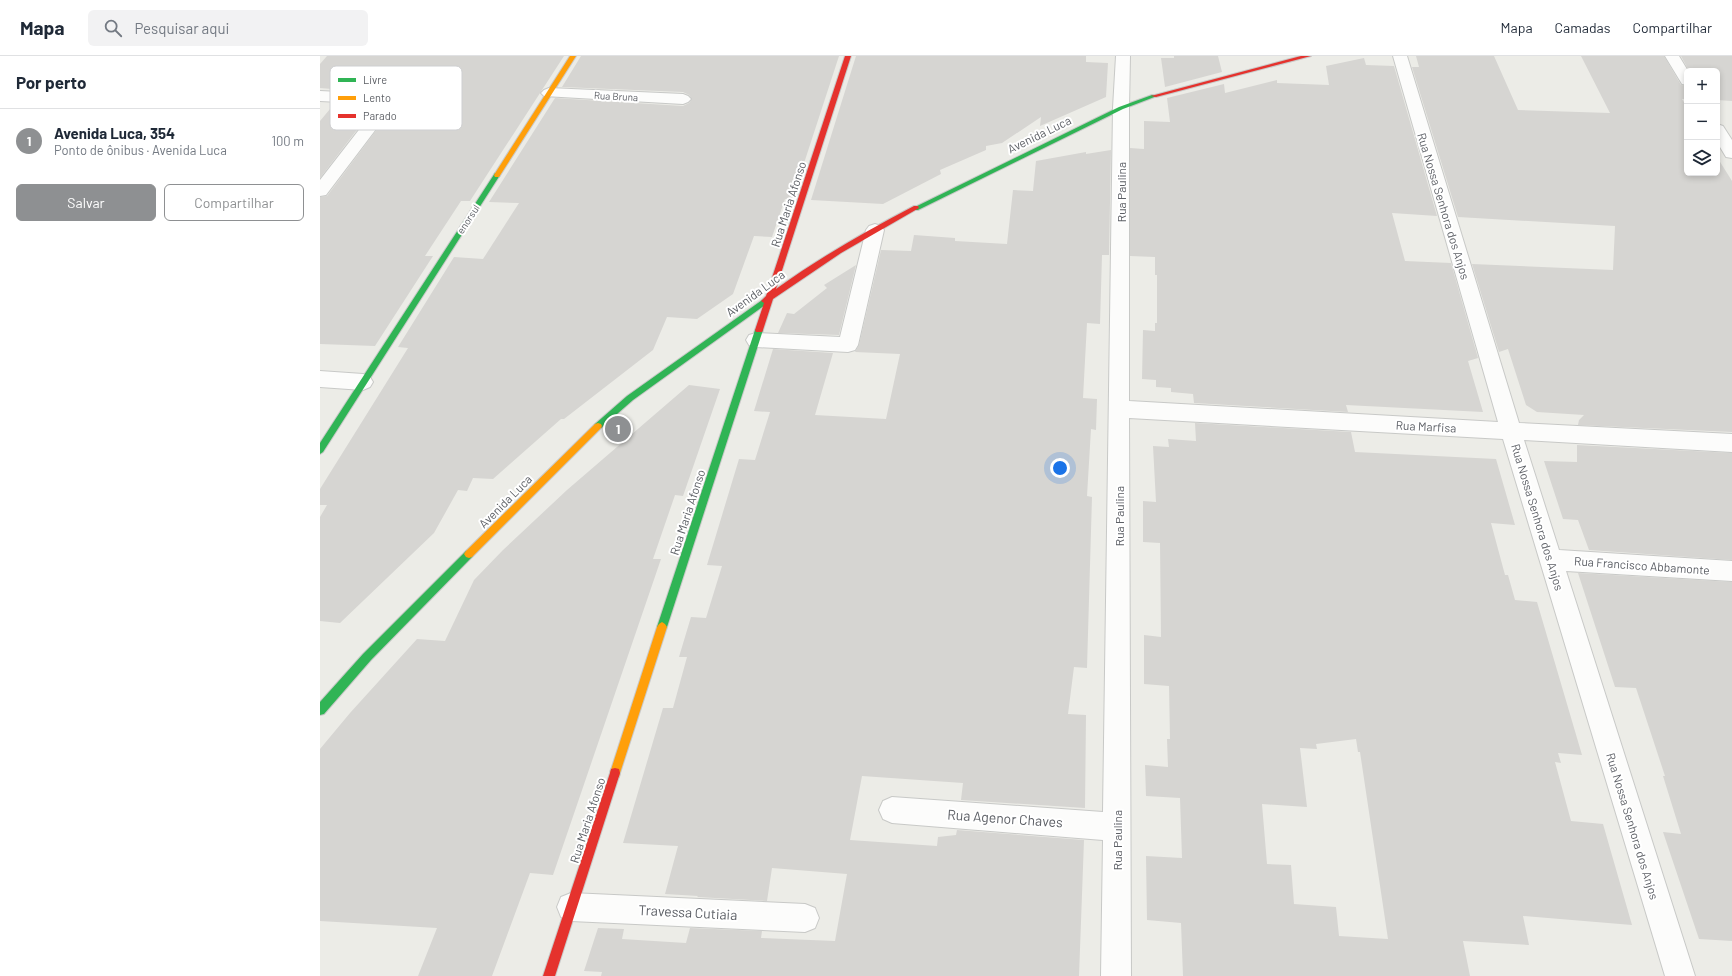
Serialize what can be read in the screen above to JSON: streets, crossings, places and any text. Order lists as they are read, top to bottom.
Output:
{
  "streets": {
    "street": [
      "Rua Bruna",
      "Avenida Luca",
      "Rua Paulina",
      "Rua Maria Afonso",
      "Rua Nossa Senhora dos Anjos",
      "enorsul",
      "Rua Marfisa",
      "Rua Francisco Abbamonte",
      "Rua Agenor Chaves",
      "Travessa Cutiaia"
    ]
  },
  "crossings": [
    ["Rua Bruna", "enorsul"],
    ["Avenida Luca", "Rua Paulina"],
    ["Avenida Luca", "Rua Maria Afonso"],
    ["Rua Paulina", "Rua Marfisa"],
    ["Rua Paulina", "Rua Agenor Chaves"],
    ["Rua Maria Afonso", "Travessa Cutiaia"],
    ["Rua Nossa Senhora dos Anjos", "Rua Marfisa"],
    ["Rua Nossa Senhora dos Anjos", "Rua Francisco Abbamonte"]
  ],
  "legend": ["Livre", "Lento", "Parado"],
  "page": {
    "header": "Mapa",
    "search": "Pesquisar aqui",
    "nav": ["Mapa", "Camadas", "Compartilhar"],
    "heading": "Por perto",
    "map_buttons": ["+", "−"],
    "list": [
      {
        "mark": "1",
        "name": "Avenida Luca, 354",
        "note": "Ponto de ônibus · Avenida Luca",
        "value": "100 m"
      }
    ],
    "buttons": ["Salvar", "Compartilhar"],
    "pins": "1"
  }
}
